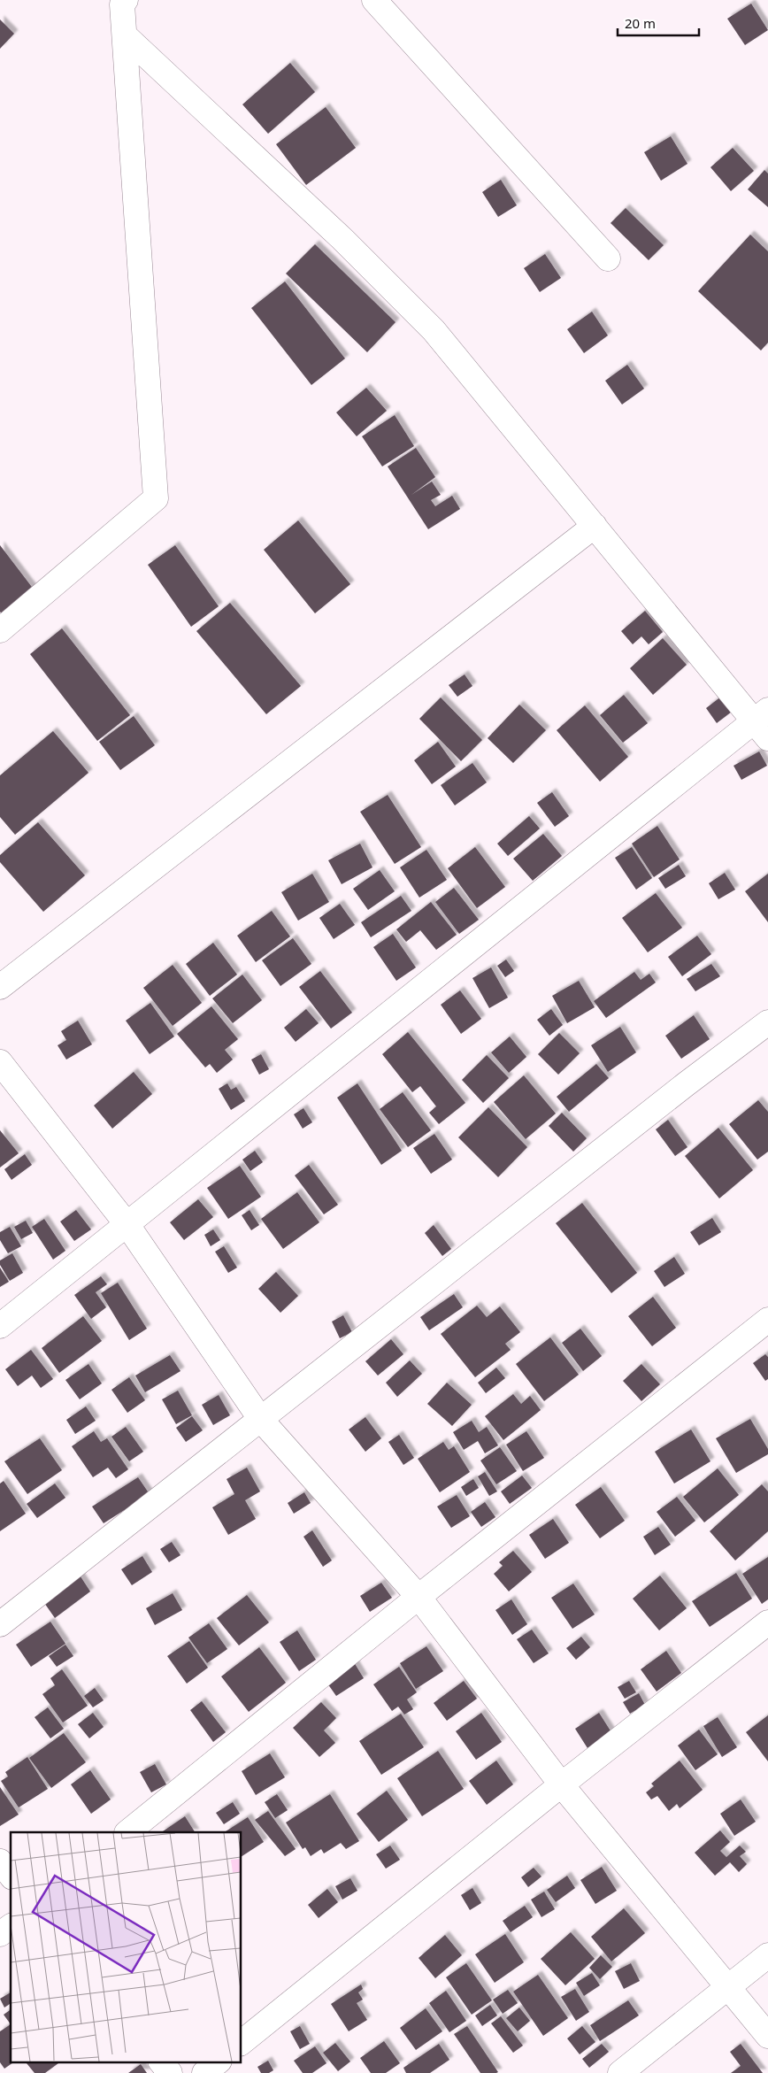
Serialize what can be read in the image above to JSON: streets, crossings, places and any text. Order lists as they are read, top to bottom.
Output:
{
  "scale_bar": "20 m"
}
